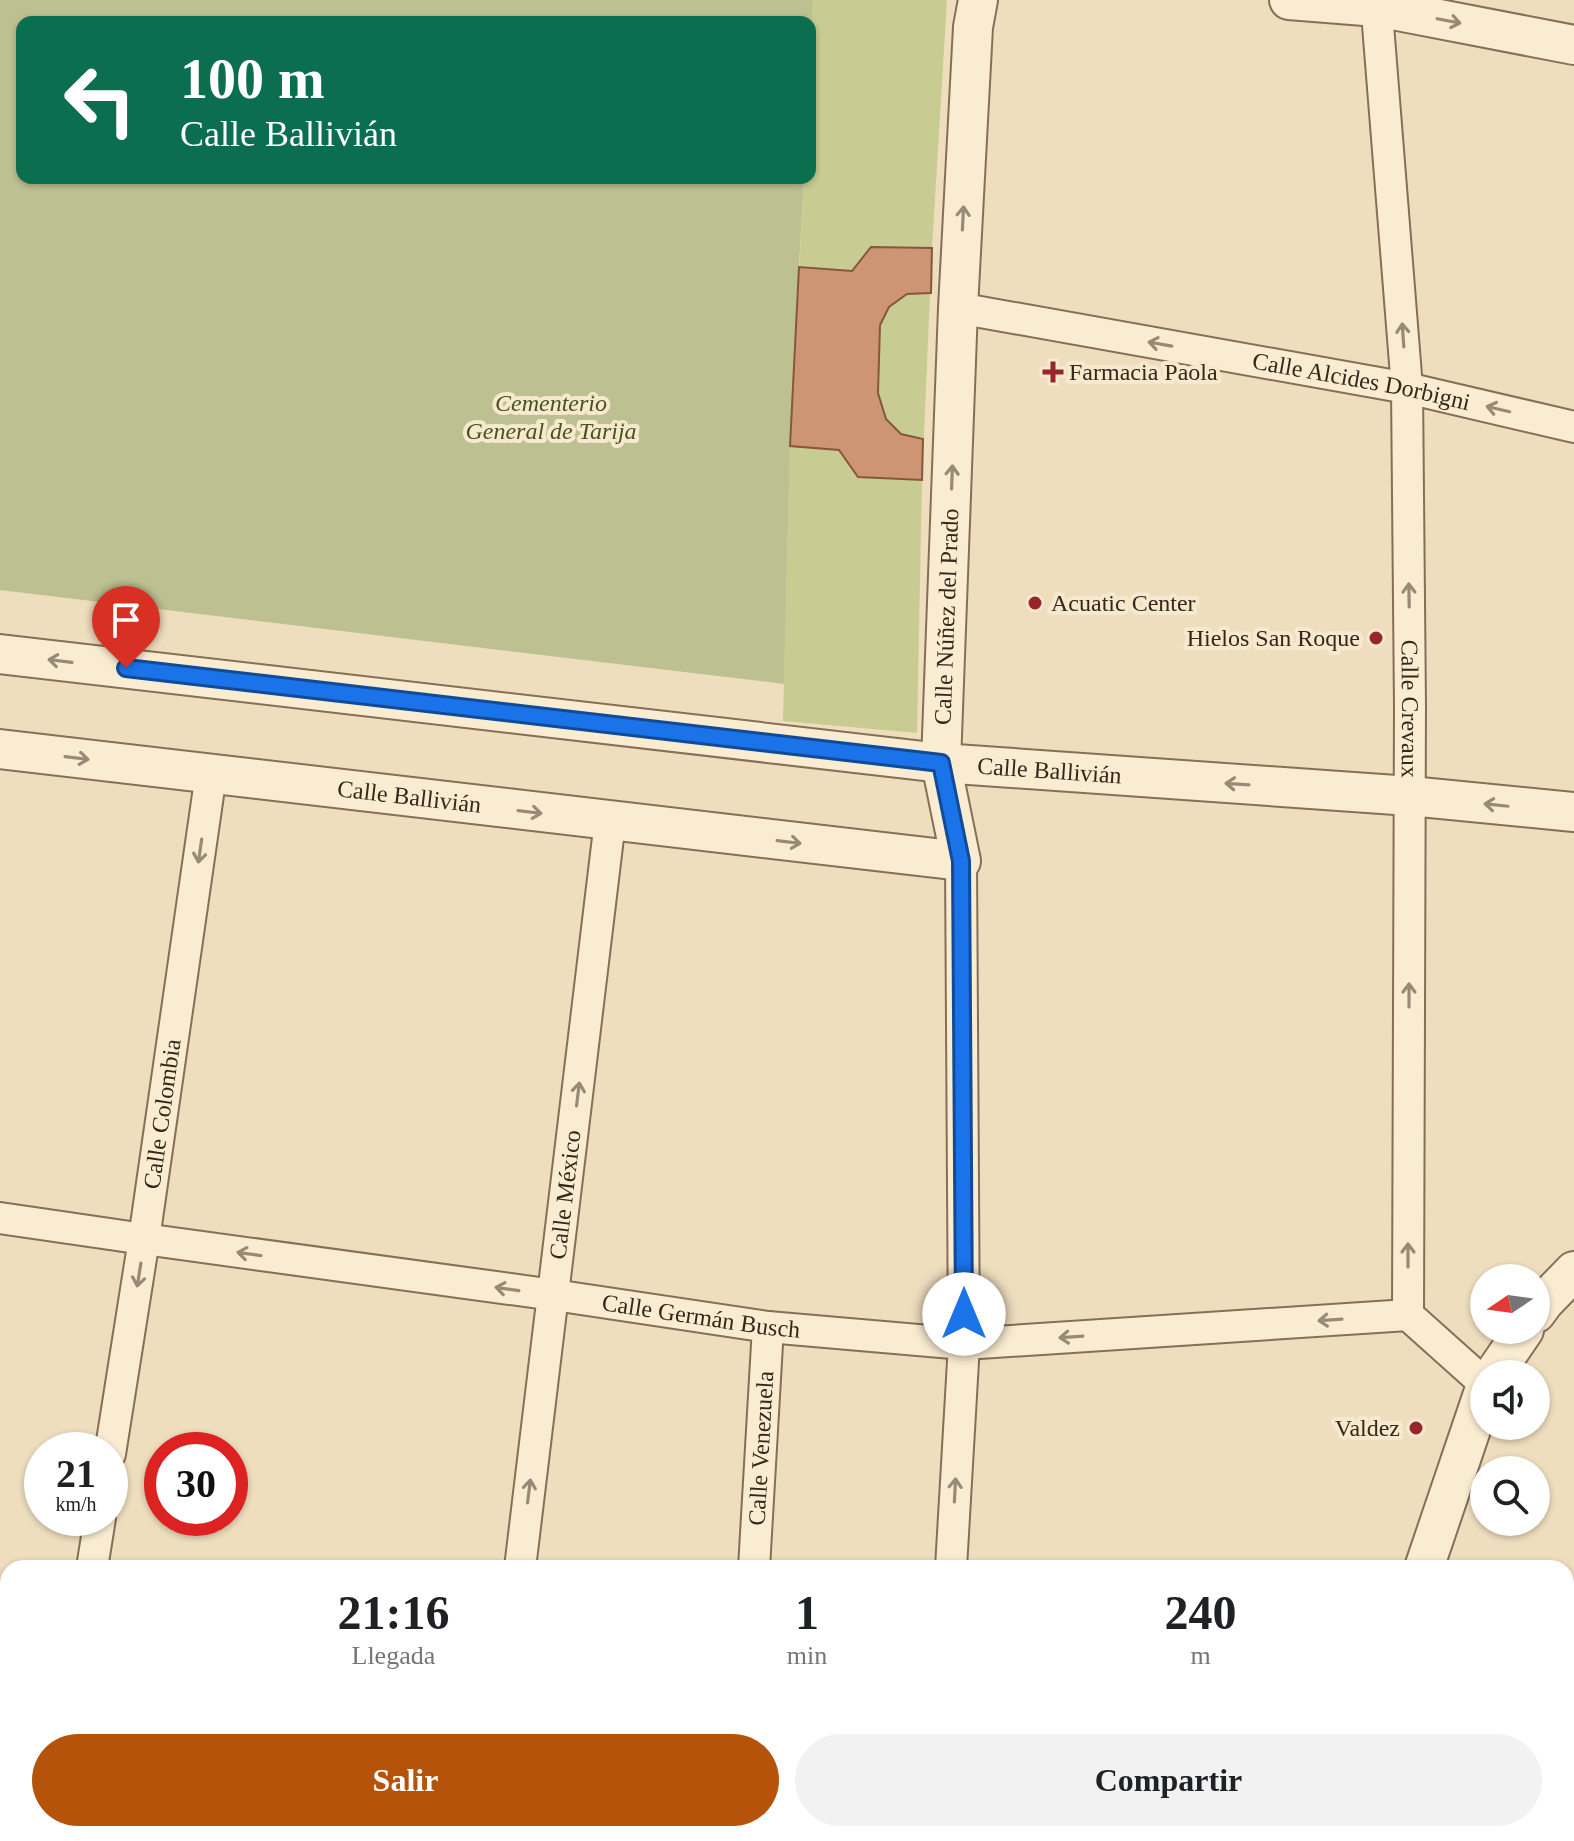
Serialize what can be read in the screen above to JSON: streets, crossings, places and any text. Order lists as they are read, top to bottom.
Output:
{
  "streets": {
    "street": [
      "Calle Alcides Dorbigni",
      "Calle Núñez del Prado",
      "Calle Crevaux",
      "Calle Ballivián",
      "Calle Colombia",
      "Calle México",
      "Calle Germán Busch",
      "Calle Venezuela"
    ]
  },
  "crossings": [
    ["Calle Alcides Dorbigni", "Calle Núñez del Prado"],
    ["Calle Alcides Dorbigni", "Calle Crevaux"],
    ["Calle Núñez del Prado", "Calle Ballivián"],
    ["Calle Núñez del Prado", "Calle Germán Busch"],
    ["Calle Crevaux", "Calle Ballivián"],
    ["Calle Crevaux", "Calle Germán Busch"],
    ["Calle Ballivián", "Calle Colombia"],
    ["Calle Ballivián", "Calle México"],
    ["Calle Colombia", "Calle Germán Busch"],
    ["Calle México", "Calle Germán Busch"],
    ["Calle Germán Busch", "Calle Venezuela"]
  ],
  "one_way": [
    "Calle Alcides Dorbigni",
    "Calle Núñez del Prado",
    "Calle Crevaux",
    "Calle Colombia",
    "Calle México",
    "Calle Germán Busch"
  ],
  "parks": ["Cementerio General de Tarija"],
  "places": {
    "health": ["Farmacia Paola"],
    "other": ["Acuatic Center", "Hielos San Roque", "Valdez"]
  },
  "north": "left",
  "page": {
    "turn": ["100 m", "Calle Ballivián"],
    "speed": "21 km/h",
    "limit": "30",
    "eta": [
      "21:16",
      "Llegada",
      "1",
      "min",
      "240",
      "m"
    ],
    "buttons": ["Salir", "Compartir"]
  }
}
